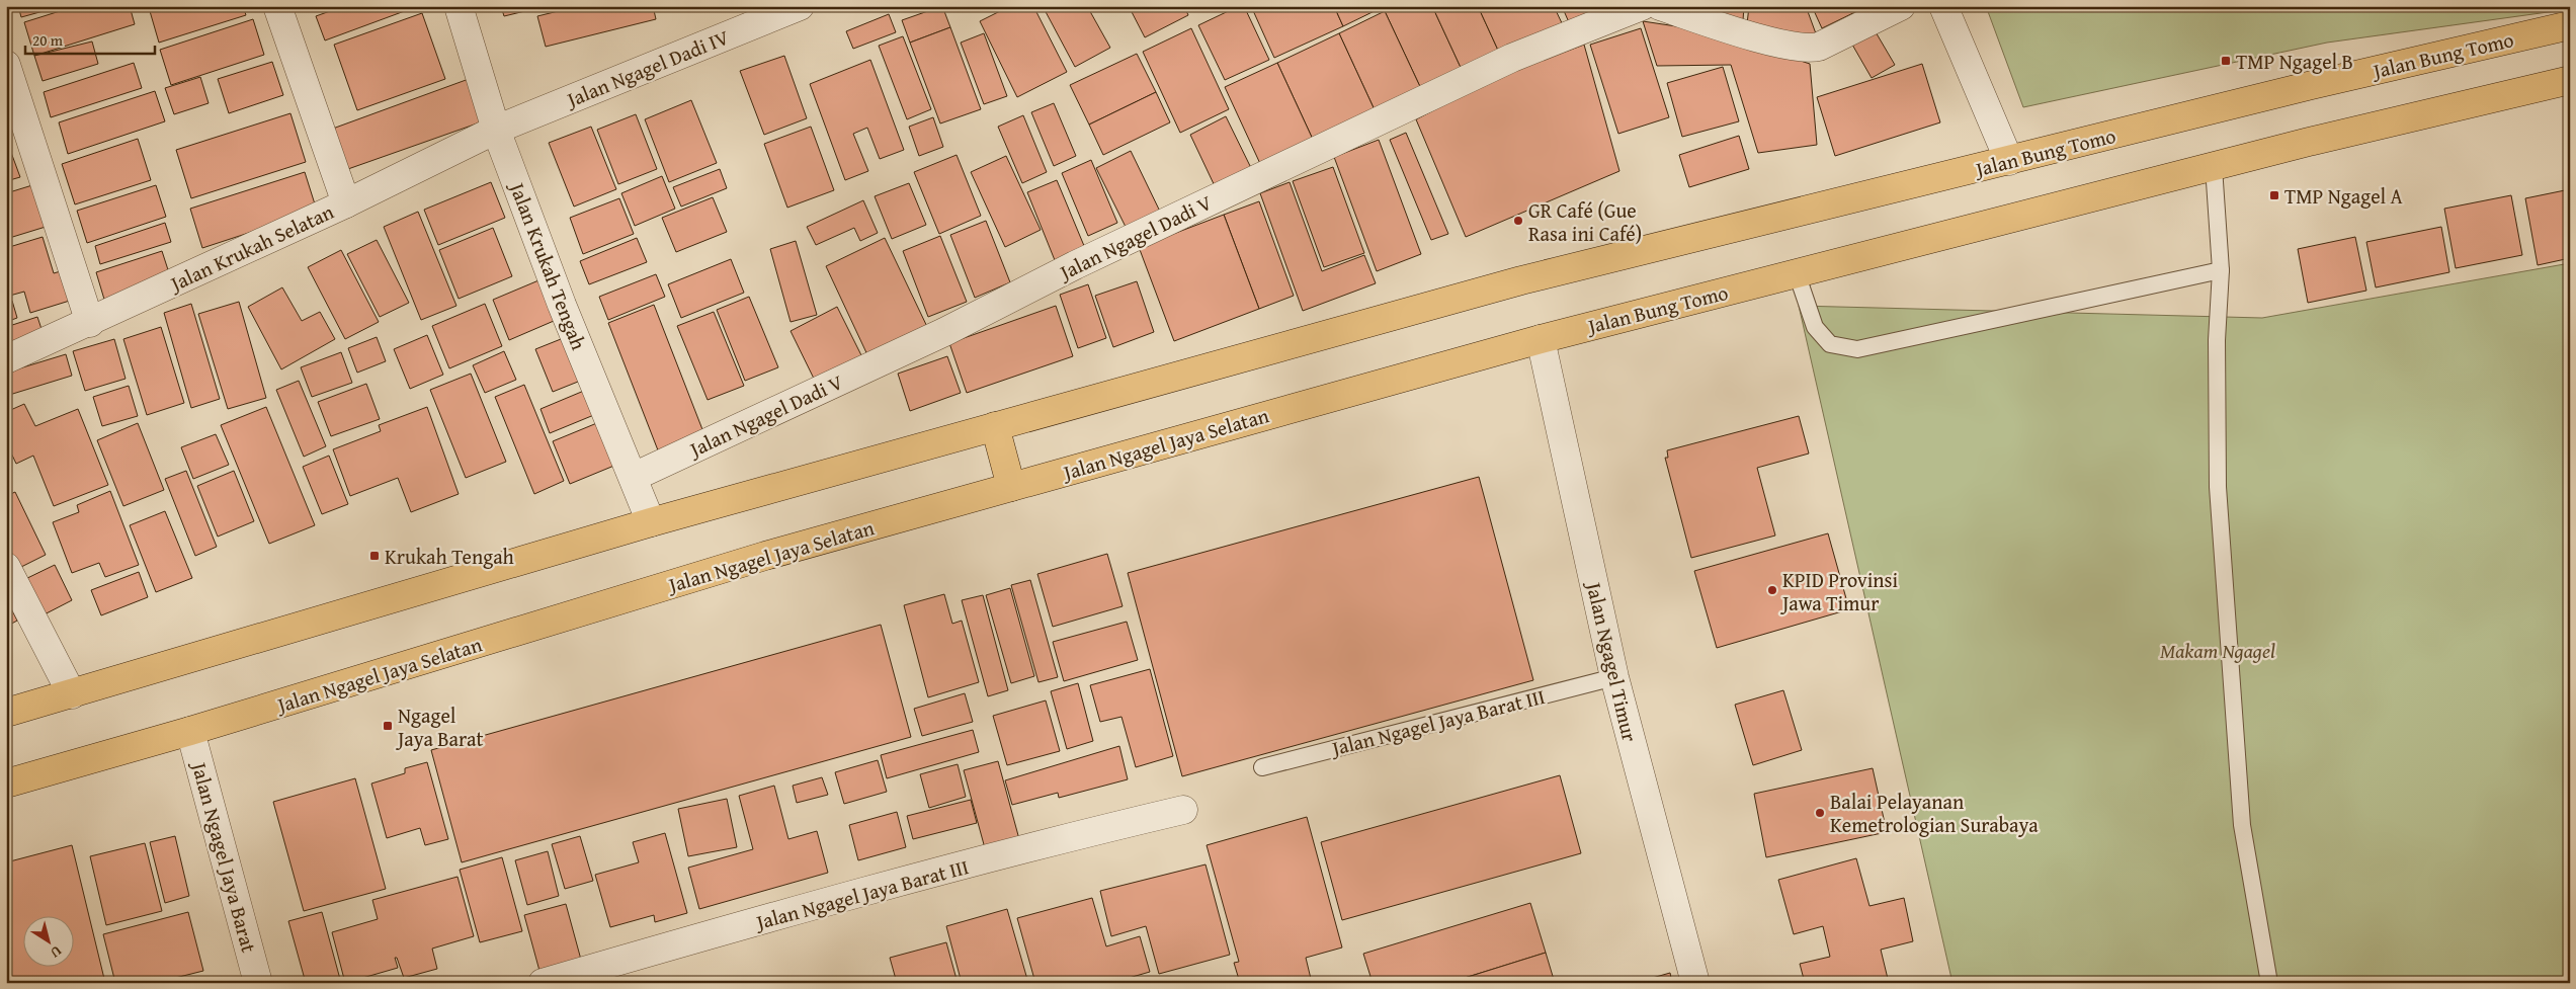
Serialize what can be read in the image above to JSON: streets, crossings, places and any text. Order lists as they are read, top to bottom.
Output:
{
  "streets": {
    "main road": ["Jalan Bung Tomo", "Jalan Ngagel Jaya Selatan"],
    "street": [
      "Jalan Ngagel Dadi IV",
      "Jalan Ngagel Dadi V",
      "Jalan Krukah Selatan",
      "Jalan Krukah Tengah",
      "Jalan Ngagel Timur",
      "Jalan Ngagel Jaya Barat III",
      "Jalan Ngagel Jaya Barat"
    ]
  },
  "crossings": [
    ["Jalan Bung Tomo", "Jalan Ngagel Jaya Selatan"],
    ["Jalan Bung Tomo", "Jalan Ngagel Timur"],
    ["Jalan Ngagel Dadi IV", "Jalan Krukah Selatan"],
    ["Jalan Ngagel Dadi IV", "Jalan Krukah Tengah"],
    ["Jalan Ngagel Dadi V", "Jalan Krukah Tengah"],
    ["Jalan Krukah Selatan", "Jalan Krukah Tengah"],
    ["Jalan Ngagel Jaya Selatan", "Jalan Ngagel Timur"],
    ["Jalan Ngagel Jaya Selatan", "Jalan Ngagel Jaya Barat"],
    ["Jalan Ngagel Timur", "Jalan Ngagel Jaya Barat III"]
  ],
  "parks": ["Makam Ngagel"],
  "places": {
    "transit": [
      "TMP Ngagel B",
      "TMP Ngagel A",
      "Krukah Tengah",
      "Ngagel Jaya Barat"
    ],
    "other": ["GR Café (Gue Rasa ini Café)", "KPID Provinsi Jawa Timur", "Balai Pelayanan Kemetrologian Surabaya"]
  },
  "scale_bar": "20 m",
  "north": "bottom right"
}
